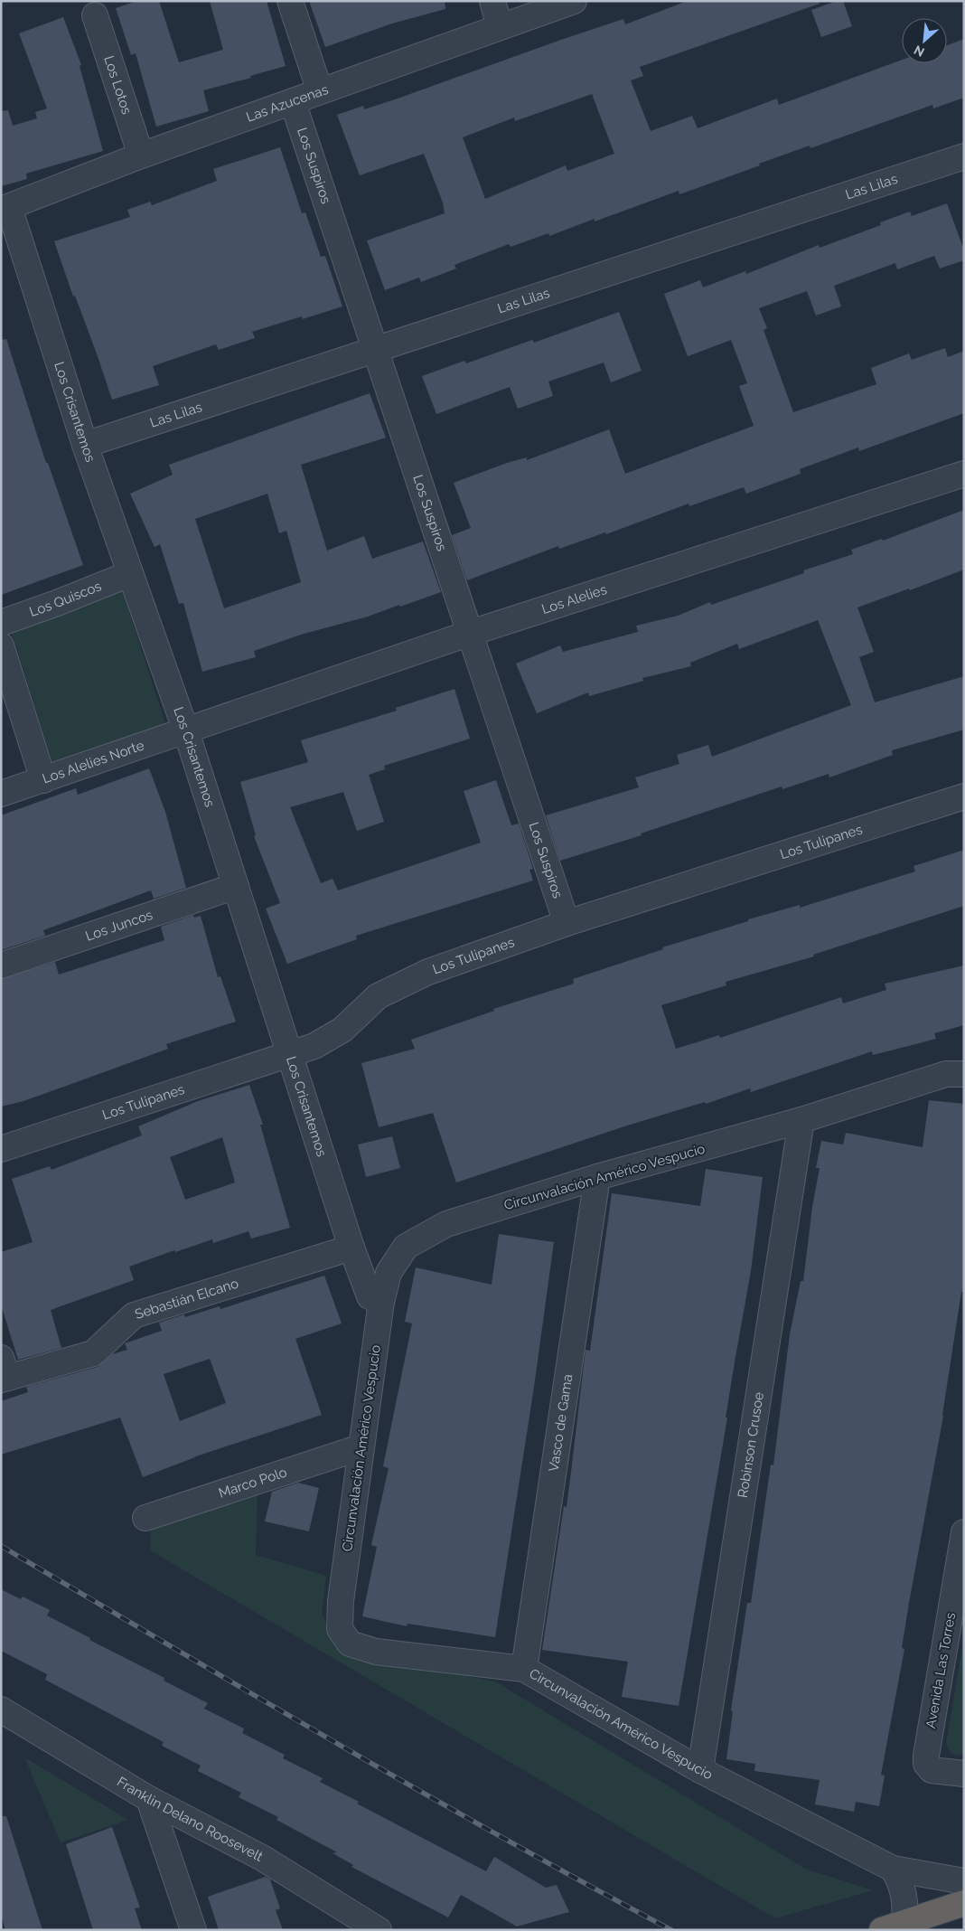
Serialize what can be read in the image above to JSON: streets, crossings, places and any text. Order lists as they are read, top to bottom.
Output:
{
  "streets": {
    "street": [
      "Los Lotos",
      "Las Azucenas",
      "Los Suspiros",
      "Las Lilas",
      "Los Crisantemos",
      "Los Quiscos",
      "Los Alelies",
      "Los Alelies Norte",
      "Los Tulipanes",
      "Los Juncos",
      "Circunvalación Américo Vespucio",
      "Sebastián Elcano",
      "Vasco de Gama",
      "Robinson Crusoe",
      "Marco Polo",
      "Avenida Las Torres",
      "Franklin Delano Roosevelt"
    ]
  },
  "crossings": [
    ["Los Lotos", "Las Azucenas"],
    ["Las Azucenas", "Los Suspiros"],
    ["Las Azucenas", "Los Crisantemos"],
    ["Los Suspiros", "Las Lilas"],
    ["Los Suspiros", "Los Alelies"],
    ["Los Suspiros", "Los Tulipanes"],
    ["Las Lilas", "Los Crisantemos"],
    ["Los Crisantemos", "Los Quiscos"],
    ["Los Crisantemos", "Los Alelies"],
    ["Los Crisantemos", "Los Alelies Norte"],
    ["Los Crisantemos", "Los Tulipanes"],
    ["Los Crisantemos", "Los Juncos"],
    ["Los Crisantemos", "Circunvalación Américo Vespucio"],
    ["Los Crisantemos", "Sebastián Elcano"],
    ["Los Alelies", "Los Alelies Norte"],
    ["Circunvalación Américo Vespucio", "Vasco de Gama"],
    ["Circunvalación Américo Vespucio", "Robinson Crusoe"],
    ["Circunvalación Américo Vespucio", "Marco Polo"]
  ],
  "north": "bottom left"
}
